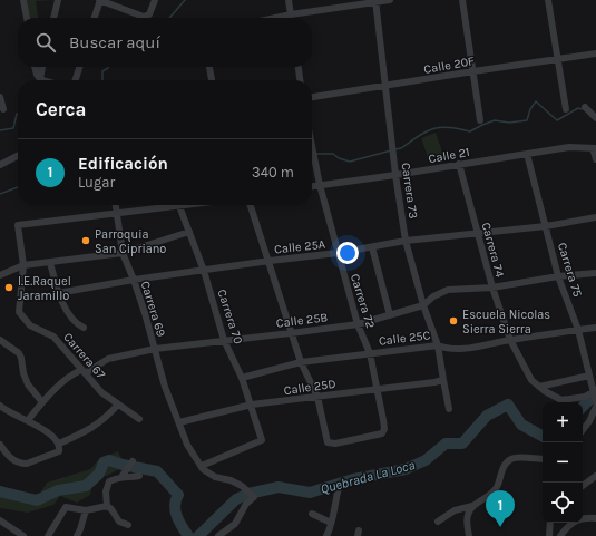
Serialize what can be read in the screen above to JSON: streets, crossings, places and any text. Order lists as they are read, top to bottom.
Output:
{
  "streets": {
    "street": [
      "Calle 20F",
      "Calle 21",
      "Carrera 73",
      "Calle 25A",
      "Carrera 74",
      "Carrera 75",
      "Carrera 72",
      "Carrera 69",
      "Carrera 70",
      "Calle 25B",
      "Calle 25C",
      "Carrera 67",
      "Calle 25D"
    ]
  },
  "crossings": [
    ["Calle 20F", "Carrera 73"],
    ["Calle 21", "Carrera 73"],
    ["Calle 21", "Carrera 74"],
    ["Calle 21", "Carrera 75"],
    ["Calle 21", "Carrera 72"],
    ["Carrera 73", "Calle 25A"],
    ["Carrera 73", "Calle 25B"],
    ["Carrera 73", "Calle 25C"],
    ["Carrera 73", "Calle 25D"],
    ["Calle 25A", "Carrera 74"],
    ["Calle 25A", "Carrera 75"],
    ["Calle 25A", "Carrera 72"],
    ["Calle 25A", "Carrera 69"],
    ["Calle 25A", "Carrera 70"],
    ["Carrera 74", "Calle 25B"],
    ["Carrera 74", "Calle 25C"],
    ["Carrera 75", "Calle 25B"],
    ["Carrera 75", "Calle 25C"],
    ["Carrera 72", "Calle 25B"],
    ["Carrera 72", "Calle 25C"],
    ["Carrera 72", "Calle 25D"],
    ["Carrera 69", "Carrera 70"],
    ["Carrera 69", "Calle 25B"],
    ["Carrera 69", "Carrera 67"],
    ["Carrera 69", "Calle 25D"],
    ["Carrera 70", "Calle 25B"],
    ["Carrera 70", "Calle 25C"],
    ["Carrera 70", "Calle 25D"],
    ["Calle 25B", "Carrera 67"]
  ],
  "water": ["Quebrada La Loca"],
  "places": ["Parroquia San Cipriano", "I.E.Raquel Jaramillo", "Escuela Nicolas Sierra Sierra"],
  "page": {
    "search": "Buscar aquí",
    "heading": "Cerca",
    "list": [
      {
        "mark": "1",
        "name": "Edificación",
        "note": "Lugar",
        "value": "340 m"
      }
    ],
    "map_buttons": ["+", "−"],
    "pins": "1"
  }
}
